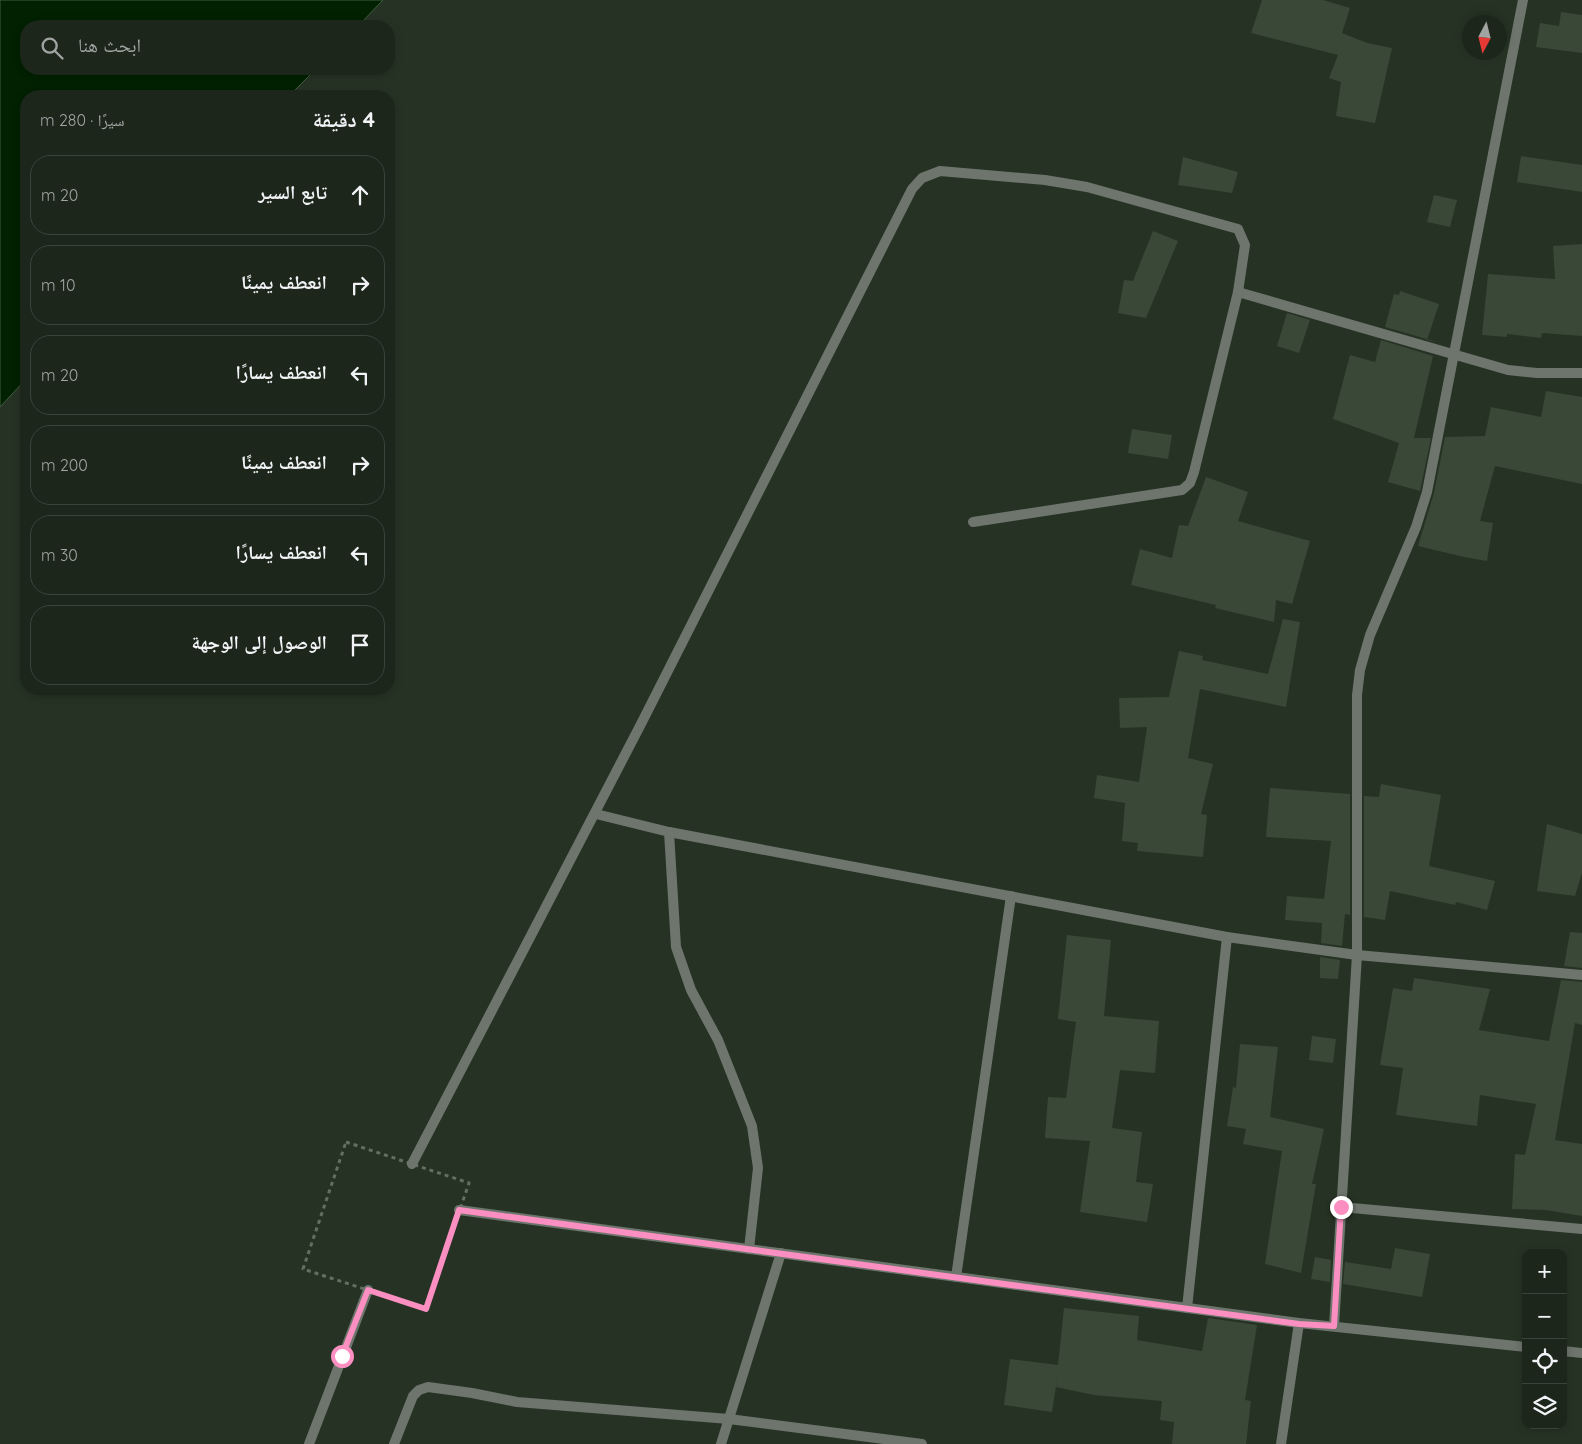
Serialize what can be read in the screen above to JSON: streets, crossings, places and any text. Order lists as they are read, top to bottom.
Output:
{
  "north": "bottom",
  "page": {
    "search": "ابحث هنا",
    "heading": ["4 دقيقة", "سيرًا · 280 m"],
    "list": [
      ["تابع السير", "20 m"],
      ["انعطف يمينًا", "10 m"],
      ["انعطف يسارًا", "20 m"],
      ["انعطف يمينًا", "200 m"],
      ["انعطف يسارًا", "30 m"],
      "الوصول إلى الوجهة"
    ],
    "map_buttons": ["+", "−"]
  }
}
